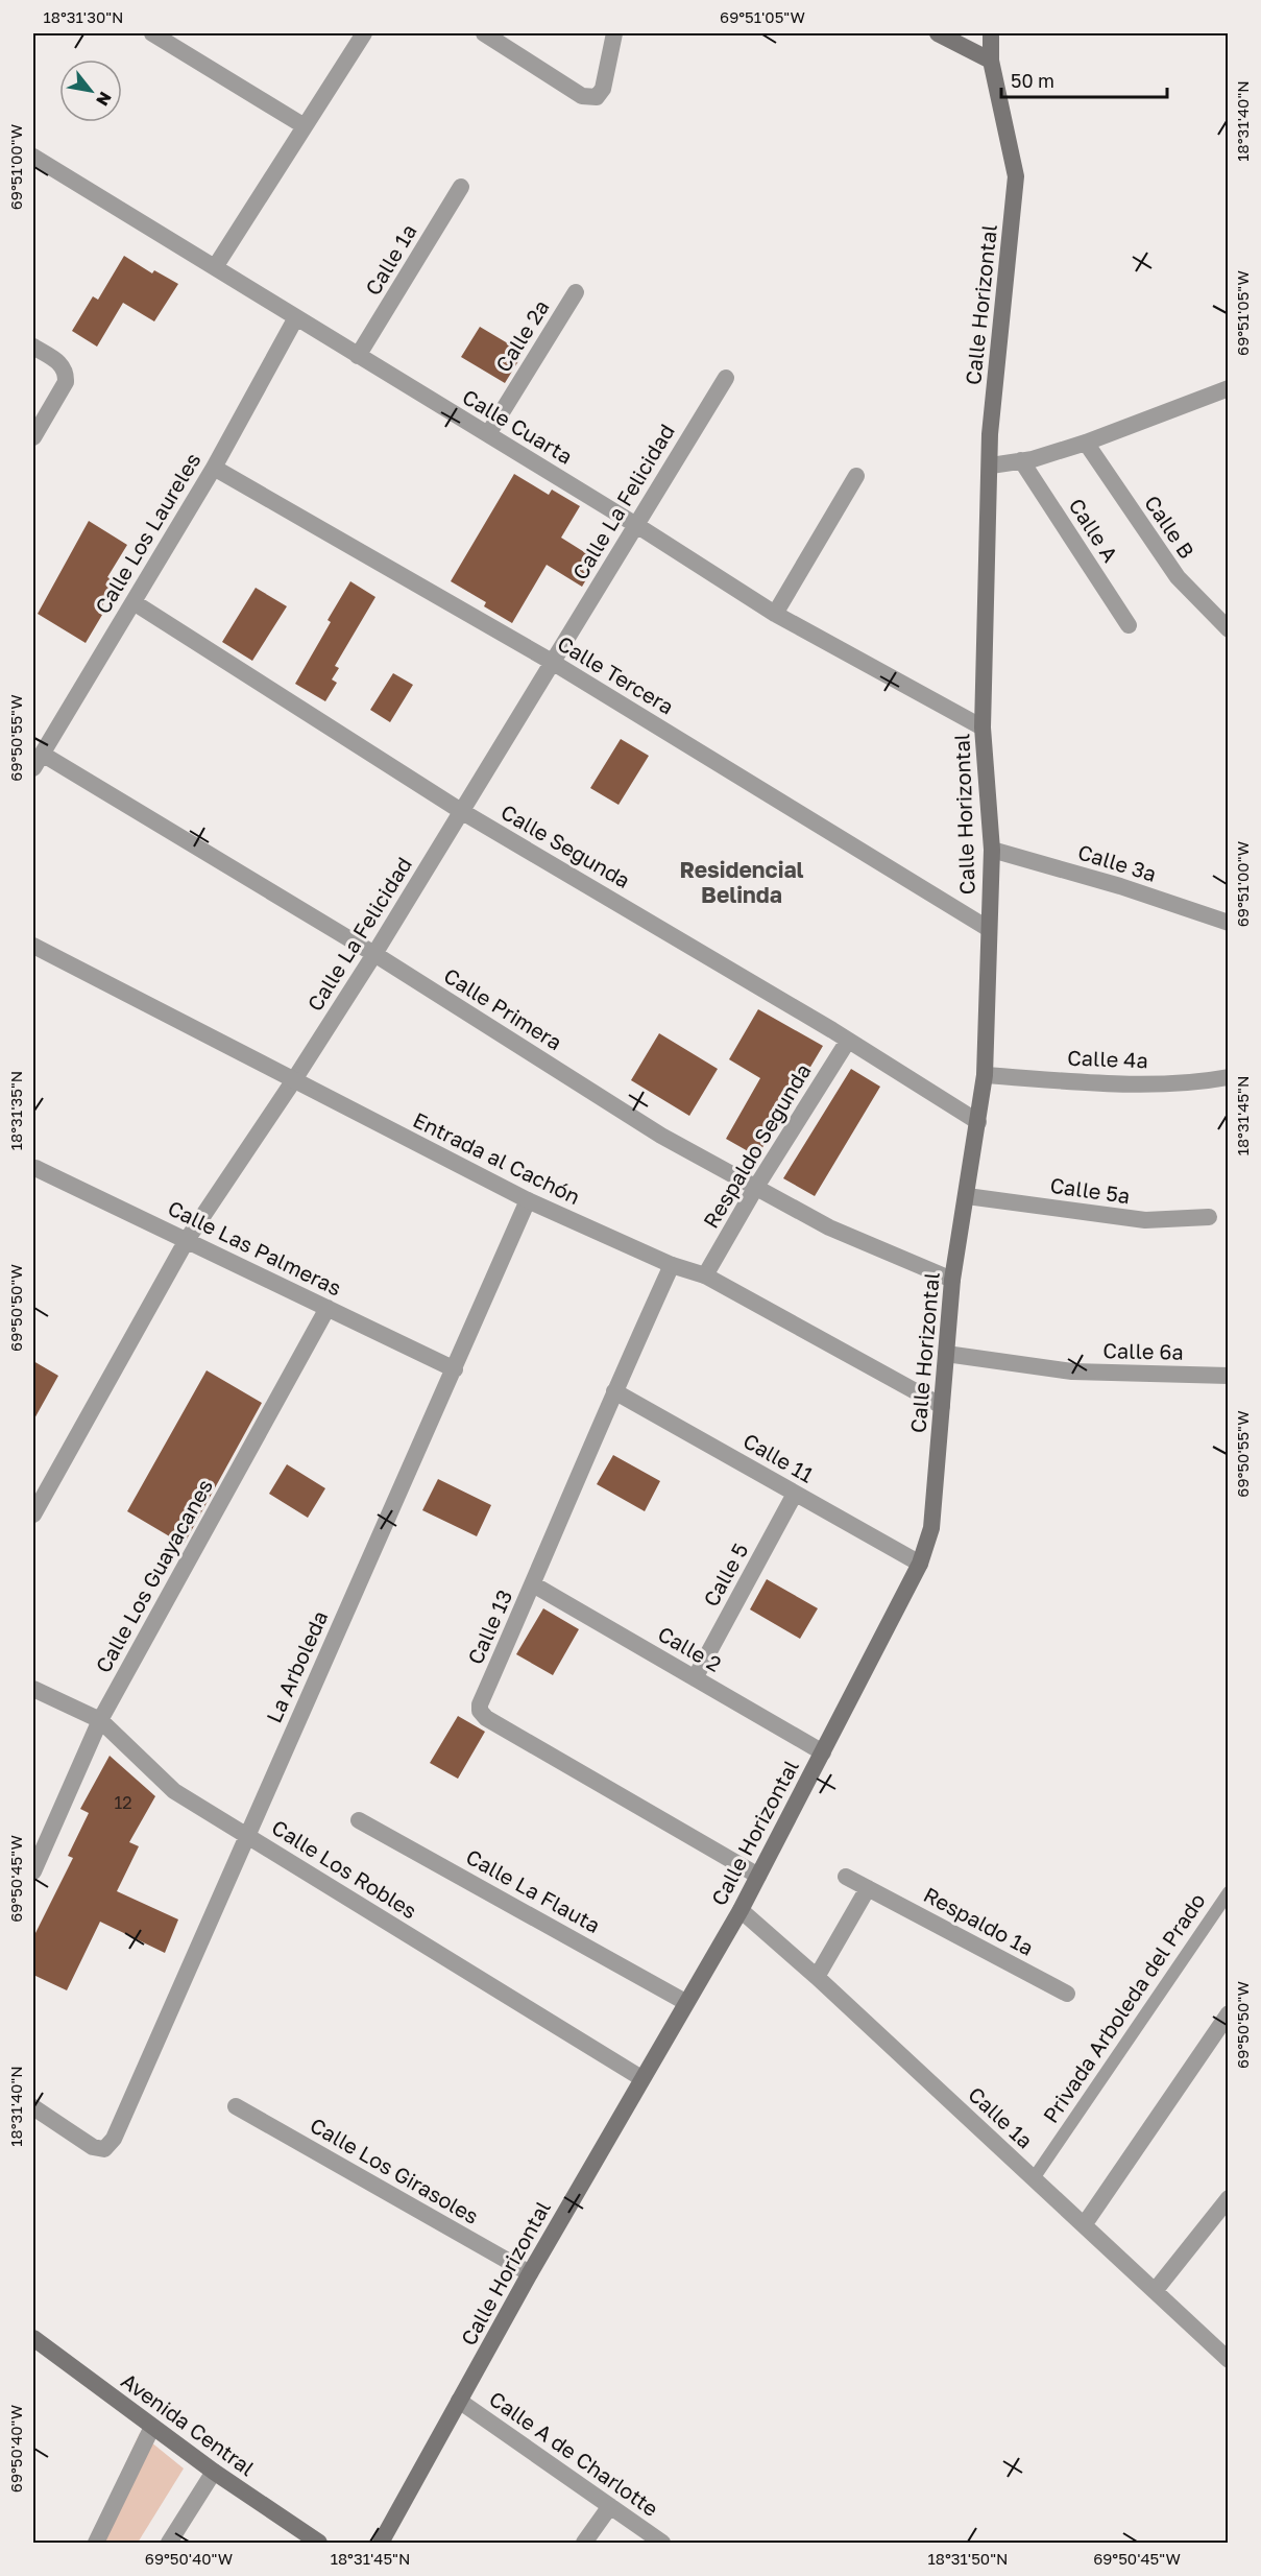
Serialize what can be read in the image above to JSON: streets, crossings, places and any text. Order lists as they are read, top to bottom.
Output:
{
  "streets": {
    "main road": ["Calle Horizontal", "Avenida Central"],
    "street": [
      "Calle 1a",
      "Calle 2a",
      "Calle Cuarta",
      "Calle La Felicidad",
      "Calle B",
      "Calle A",
      "Calle Los Laureles",
      "Calle Tercera",
      "Calle Segunda",
      "Calle 3a",
      "Calle Primera",
      "Calle 4a",
      "Respaldo Segunda",
      "Entrada al Cachón",
      "Calle 5a",
      "Calle Las Palmeras",
      "Calle 6a",
      "Calle 11",
      "Calle 5",
      "Calle Los Guayacanes",
      "Calle 13",
      "Calle 2",
      "La Arboleda",
      "Calle Los Robles",
      "Calle La Flauta",
      "Respaldo 1a",
      "Calle Los Girasoles",
      "Calle A de Charlotte"
    ],
    "lane": ["Privada Arboleda del Prado"]
  },
  "crossings": [
    ["Calle 1a", "Calle Horizontal"],
    ["Calle 1a", "Calle Cuarta"],
    ["Calle 1a", "Privada Arboleda del Prado"],
    ["Calle Horizontal", "Calle Cuarta"],
    ["Calle Horizontal", "Calle Tercera"],
    ["Calle Horizontal", "Calle Segunda"],
    ["Calle Horizontal", "Calle 3a"],
    ["Calle Horizontal", "Calle Primera"],
    ["Calle Horizontal", "Calle 4a"],
    ["Calle Horizontal", "Entrada al Cachón"],
    ["Calle Horizontal", "Calle 5a"],
    ["Calle Horizontal", "Calle 6a"],
    ["Calle Horizontal", "Calle 11"],
    ["Calle Horizontal", "Calle 13"],
    ["Calle Horizontal", "Calle 2"],
    ["Calle Horizontal", "Calle Los Robles"],
    ["Calle Horizontal", "Calle La Flauta"],
    ["Calle Horizontal", "Calle Los Girasoles"],
    ["Calle Horizontal", "Calle A de Charlotte"],
    ["Calle 2a", "Calle Cuarta"],
    ["Calle Cuarta", "Calle La Felicidad"],
    ["Calle Cuarta", "Calle Los Laureles"],
    ["Calle La Felicidad", "Calle Tercera"],
    ["Calle La Felicidad", "Calle Segunda"],
    ["Calle La Felicidad", "Calle Primera"],
    ["Calle La Felicidad", "Entrada al Cachón"],
    ["Calle La Felicidad", "Calle Las Palmeras"],
    ["Calle Los Laureles", "Calle Tercera"],
    ["Calle Los Laureles", "Calle Segunda"],
    ["Calle Los Laureles", "Calle Primera"],
    ["Calle Segunda", "Respaldo Segunda"],
    ["Calle Primera", "Respaldo Segunda"],
    ["Respaldo Segunda", "Entrada al Cachón"],
    ["Entrada al Cachón", "Calle 13"],
    ["Entrada al Cachón", "La Arboleda"],
    ["Calle Las Palmeras", "Calle Los Guayacanes"],
    ["Calle Las Palmeras", "La Arboleda"],
    ["Calle 11", "Calle 5"],
    ["Calle 11", "Calle 13"],
    ["Calle 5", "Calle 2"],
    ["Calle Los Guayacanes", "Calle Los Robles"],
    ["Calle 13", "Calle 2"],
    ["La Arboleda", "Calle Los Robles"]
  ],
  "districts": ["Residencial Belinda"],
  "house_numbers": ["12"],
  "scale_bar": "50 m",
  "north": "bottom right",
  "coordinates": [
    "18°31'30\"N",
    "69°51'05\"W",
    "18°31'40\"N",
    "69°51'00\"W",
    "69°50'55\"W",
    "18°31'35\"N",
    "18°31'45\"N",
    "69°50'50\"W",
    "69°50'45\"W",
    "69°50'40\"W",
    "18°31'50\"N"
  ]
}
